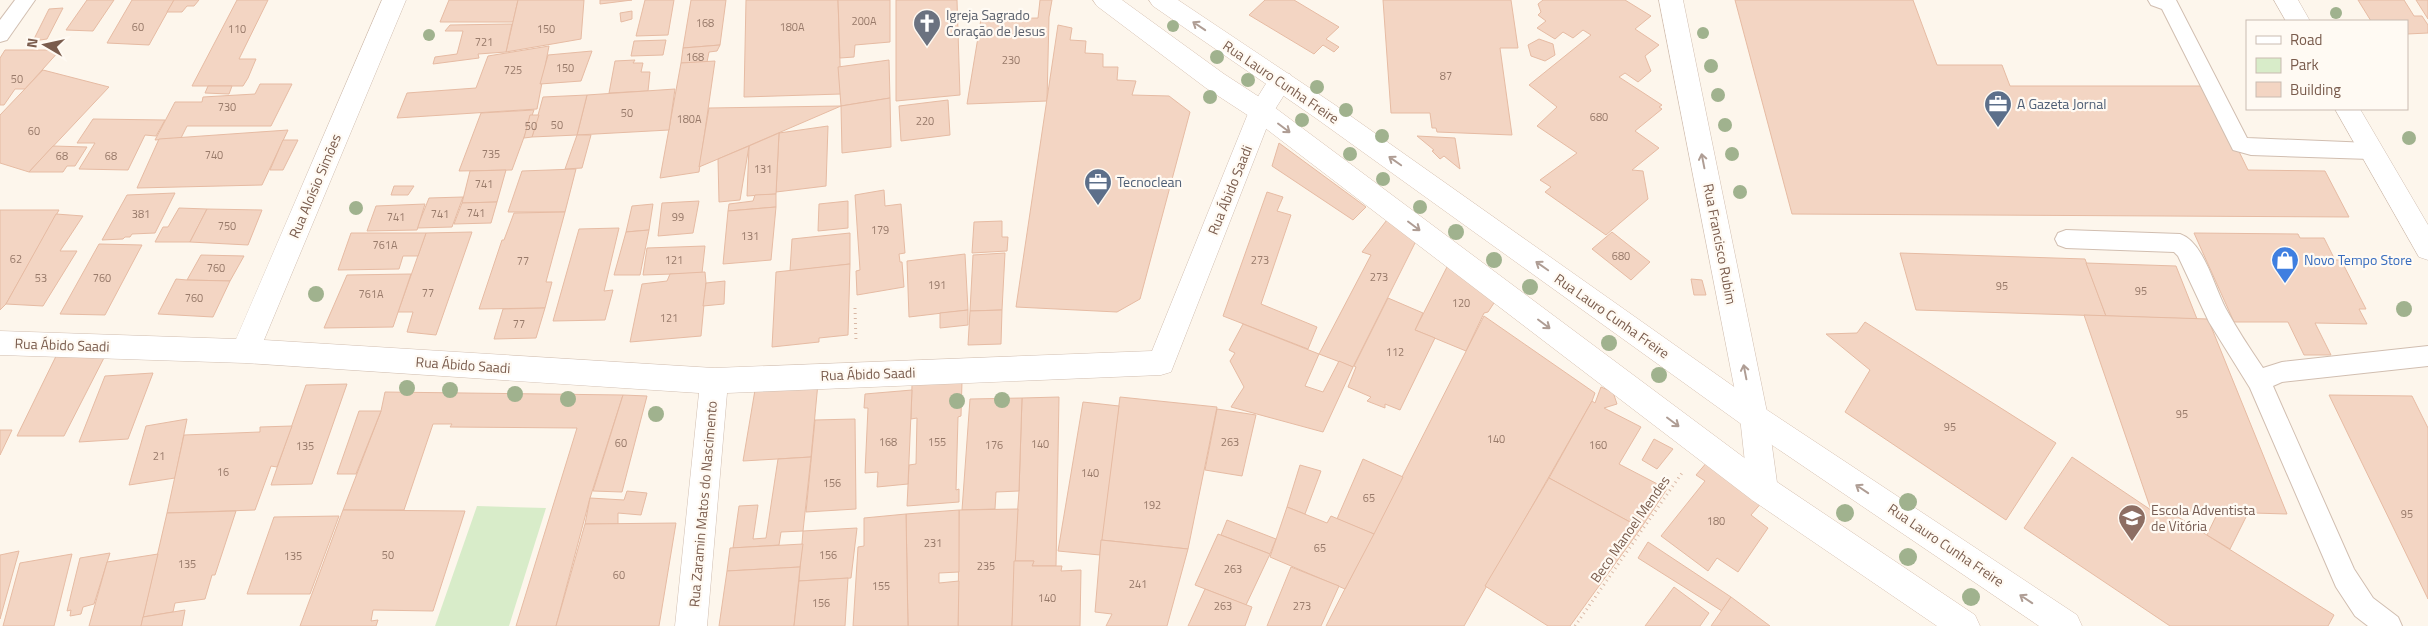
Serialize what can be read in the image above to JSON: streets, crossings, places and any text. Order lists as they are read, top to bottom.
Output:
{
  "streets": {
    "street": [
      "Rua Lauro Cunha Freire",
      "Rua Aloísio Simões",
      "Rua Ábido Saadi",
      "Rua Francisco Rubim",
      "Rua Zaramin Matos do Nascimento"
    ],
    "path": ["Beco Manoel Mendes"]
  },
  "crossings": [
    ["Rua Lauro Cunha Freire", "Rua Ábido Saadi"],
    ["Rua Lauro Cunha Freire", "Rua Francisco Rubim"],
    ["Rua Aloísio Simões", "Rua Ábido Saadi"],
    ["Rua Ábido Saadi", "Rua Zaramin Matos do Nascimento"]
  ],
  "one_way": ["Rua Francisco Rubim"],
  "places": {
    "church": ["Igreja Sagrado Coração de Jesus"],
    "office": ["A Gazeta Jornal", "Tecnoclean"],
    "shop": ["Novo Tempo Store"],
    "school or university": ["Escola Adventista de Vitória"]
  },
  "house_numbers": [
    "200A",
    "168",
    "60",
    "180A",
    "110",
    "150",
    "721",
    "168",
    "230",
    "150",
    "725",
    "87",
    "50",
    "730",
    "50",
    "680",
    "180A",
    "220",
    "50",
    "50",
    "60",
    "735",
    "740",
    "68",
    "68",
    "131",
    "741",
    "741",
    "381",
    "741",
    "741",
    "99",
    "750",
    "179",
    "131",
    "761A",
    "680",
    "62",
    "121",
    "273",
    "77",
    "760",
    "273",
    "53",
    "760",
    "191",
    "95",
    "95",
    "77",
    "761A",
    "760",
    "120",
    "121",
    "77",
    "112",
    "95",
    "95",
    "140",
    "168",
    "155",
    "263",
    "60",
    "140",
    "176",
    "160",
    "135",
    "21",
    "16",
    "140",
    "156",
    "65",
    "192",
    "95",
    "180",
    "231",
    "65",
    "50",
    "156",
    "135",
    "135",
    "235",
    "263",
    "60",
    "241",
    "155",
    "140",
    "156",
    "263",
    "273"
  ],
  "legend": ["Road", "Park", "Building"],
  "north": "left"
}
